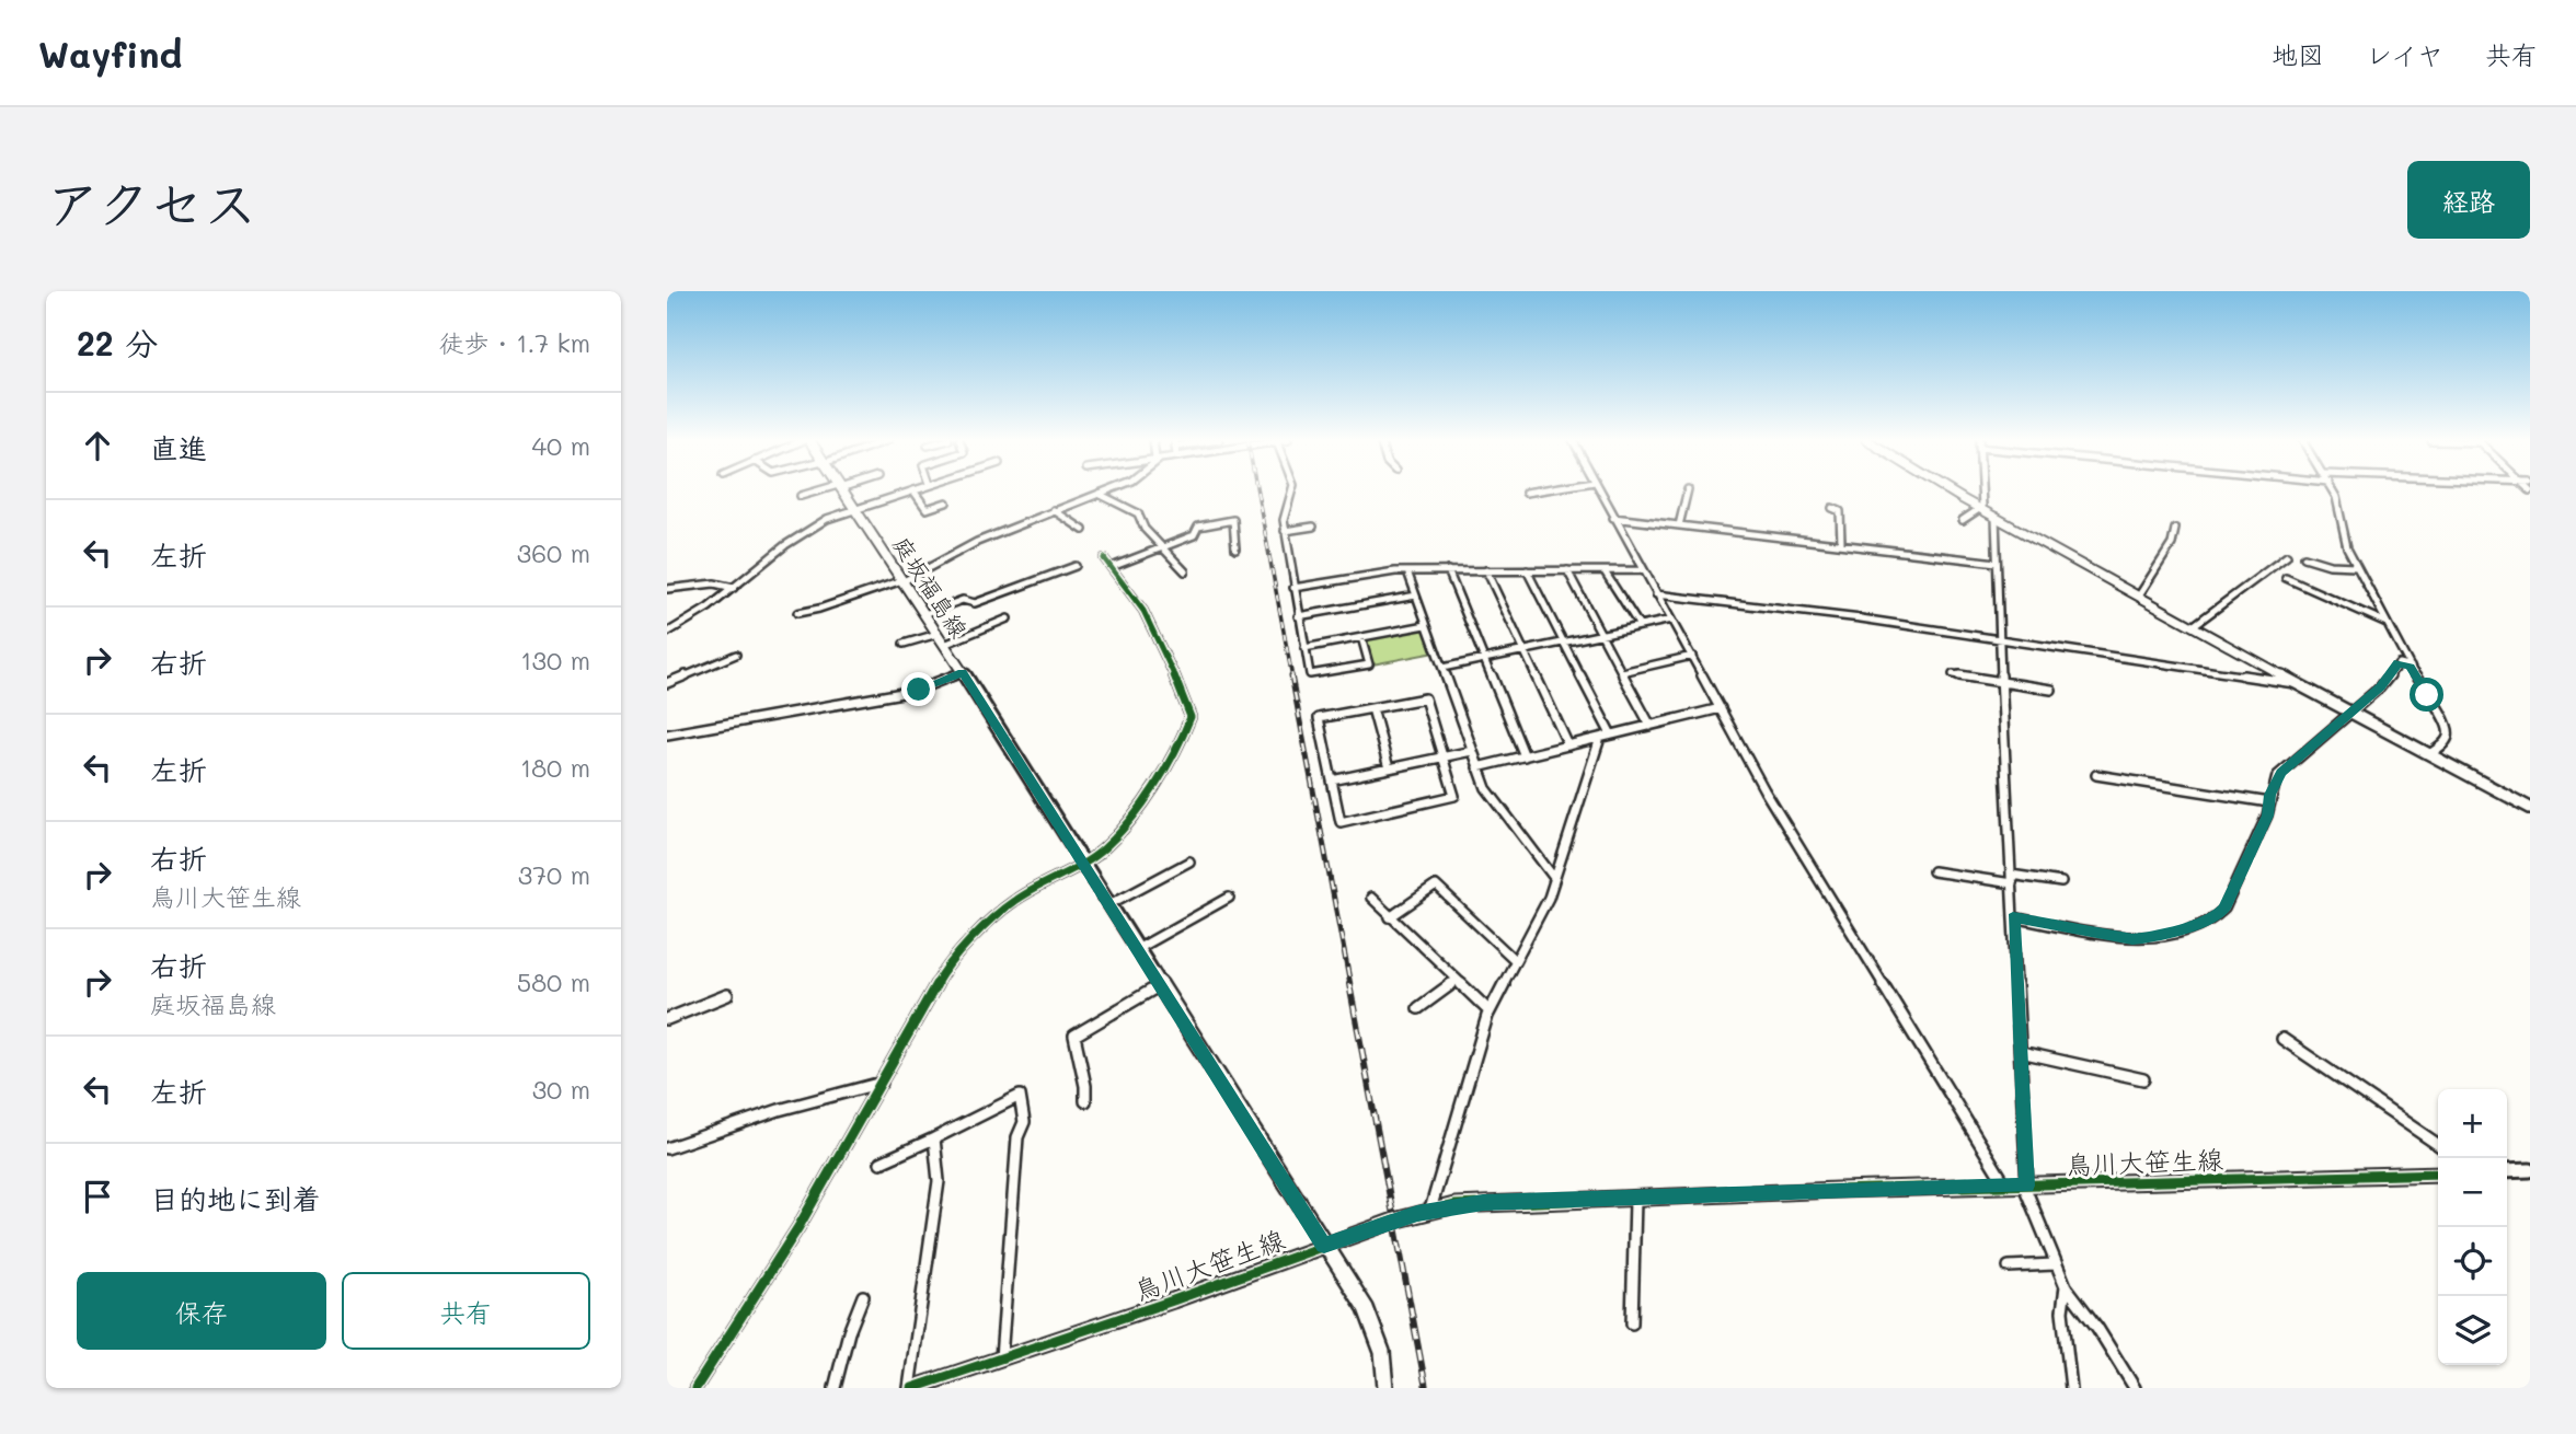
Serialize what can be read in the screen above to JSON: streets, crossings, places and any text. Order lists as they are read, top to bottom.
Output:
{
  "streets": {
    "main road": ["庭坂福島線"],
    "street": ["鳥川大笹生線"]
  },
  "crossings": [
    ["庭坂福島線", "鳥川大笹生線"]
  ],
  "page": {
    "header": "Wayfind",
    "nav": ["地図", "レイヤ", "共有"],
    "title": "アクセス",
    "buttons": [
      "経路",
      ["保存", "共有"]
    ],
    "heading": ["22 分", "徒歩 · 1.7 km"],
    "list": [
      ["直進", "40 m"],
      ["左折", "360 m"],
      ["右折", "130 m"],
      ["左折", "180 m"],
      ["右折", "鳥川大笹生線", "370 m"],
      ["右折", "庭坂福島線", "580 m"],
      ["左折", "30 m"],
      "目的地に到着"
    ],
    "map_buttons": ["+", "−"]
  }
}
